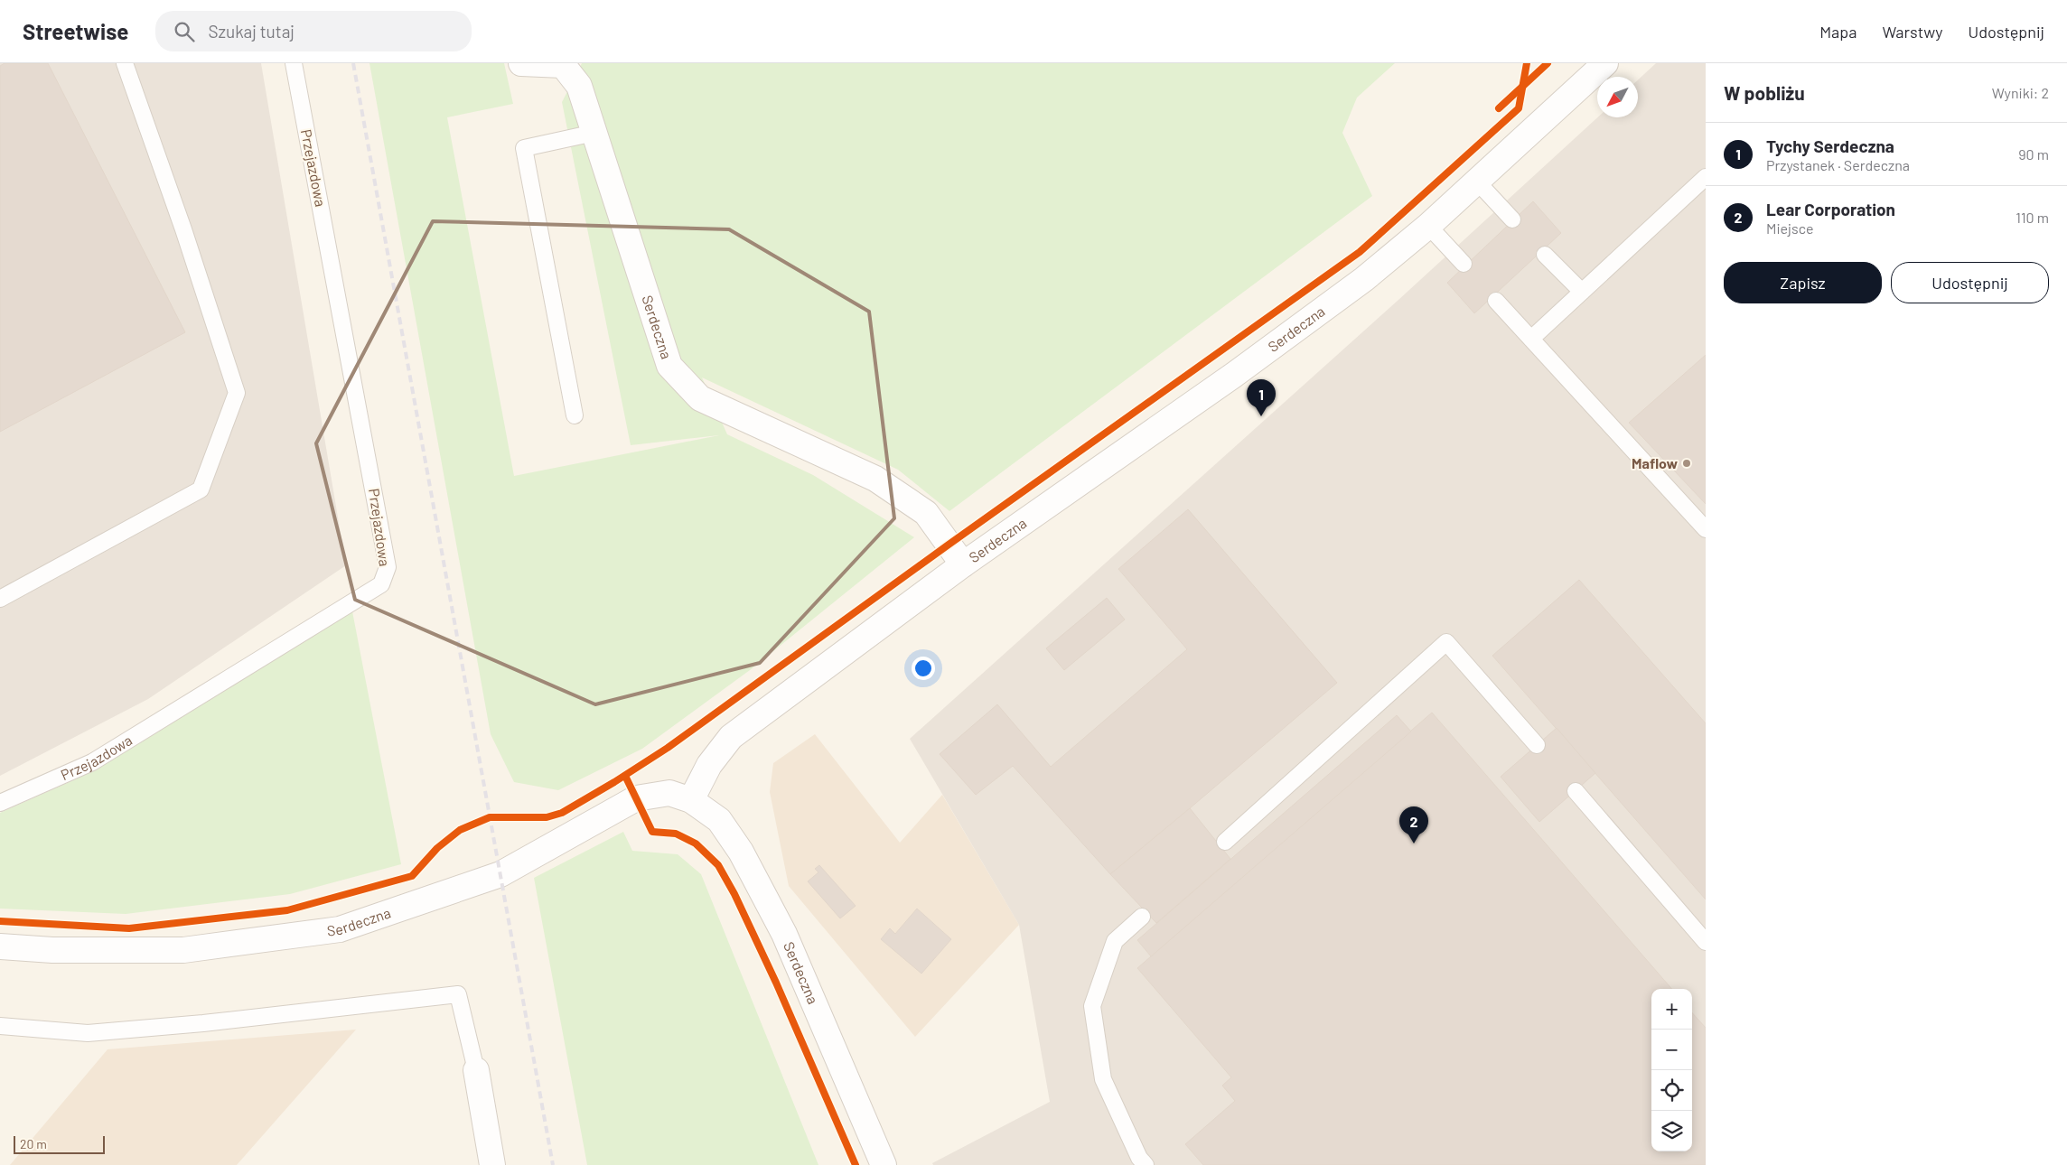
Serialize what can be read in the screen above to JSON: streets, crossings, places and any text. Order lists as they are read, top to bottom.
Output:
{
  "streets": {
    "street": ["Serdeczna"],
    "lane": ["Przejazdowa"]
  },
  "places": ["Maflow"],
  "scale_bar": "20 m",
  "north": "bottom left",
  "page": {
    "header": "Streetwise",
    "search": "Szukaj tutaj",
    "nav": ["Mapa", "Warstwy", "Udostępnij"],
    "heading": ["W pobliżu", "Wyniki: 2"],
    "list": [
      {
        "mark": "1",
        "name": "Tychy Serdeczna",
        "note": "Przystanek · Serdeczna",
        "value": "90 m"
      },
      {
        "mark": "2",
        "name": "Lear Corporation",
        "note": "Miejsce",
        "value": "110 m"
      }
    ],
    "buttons": ["Zapisz", "Udostępnij"],
    "pins": ["1", "2"],
    "map_buttons": ["+", "−"],
    "scale": "20 m"
  }
}
